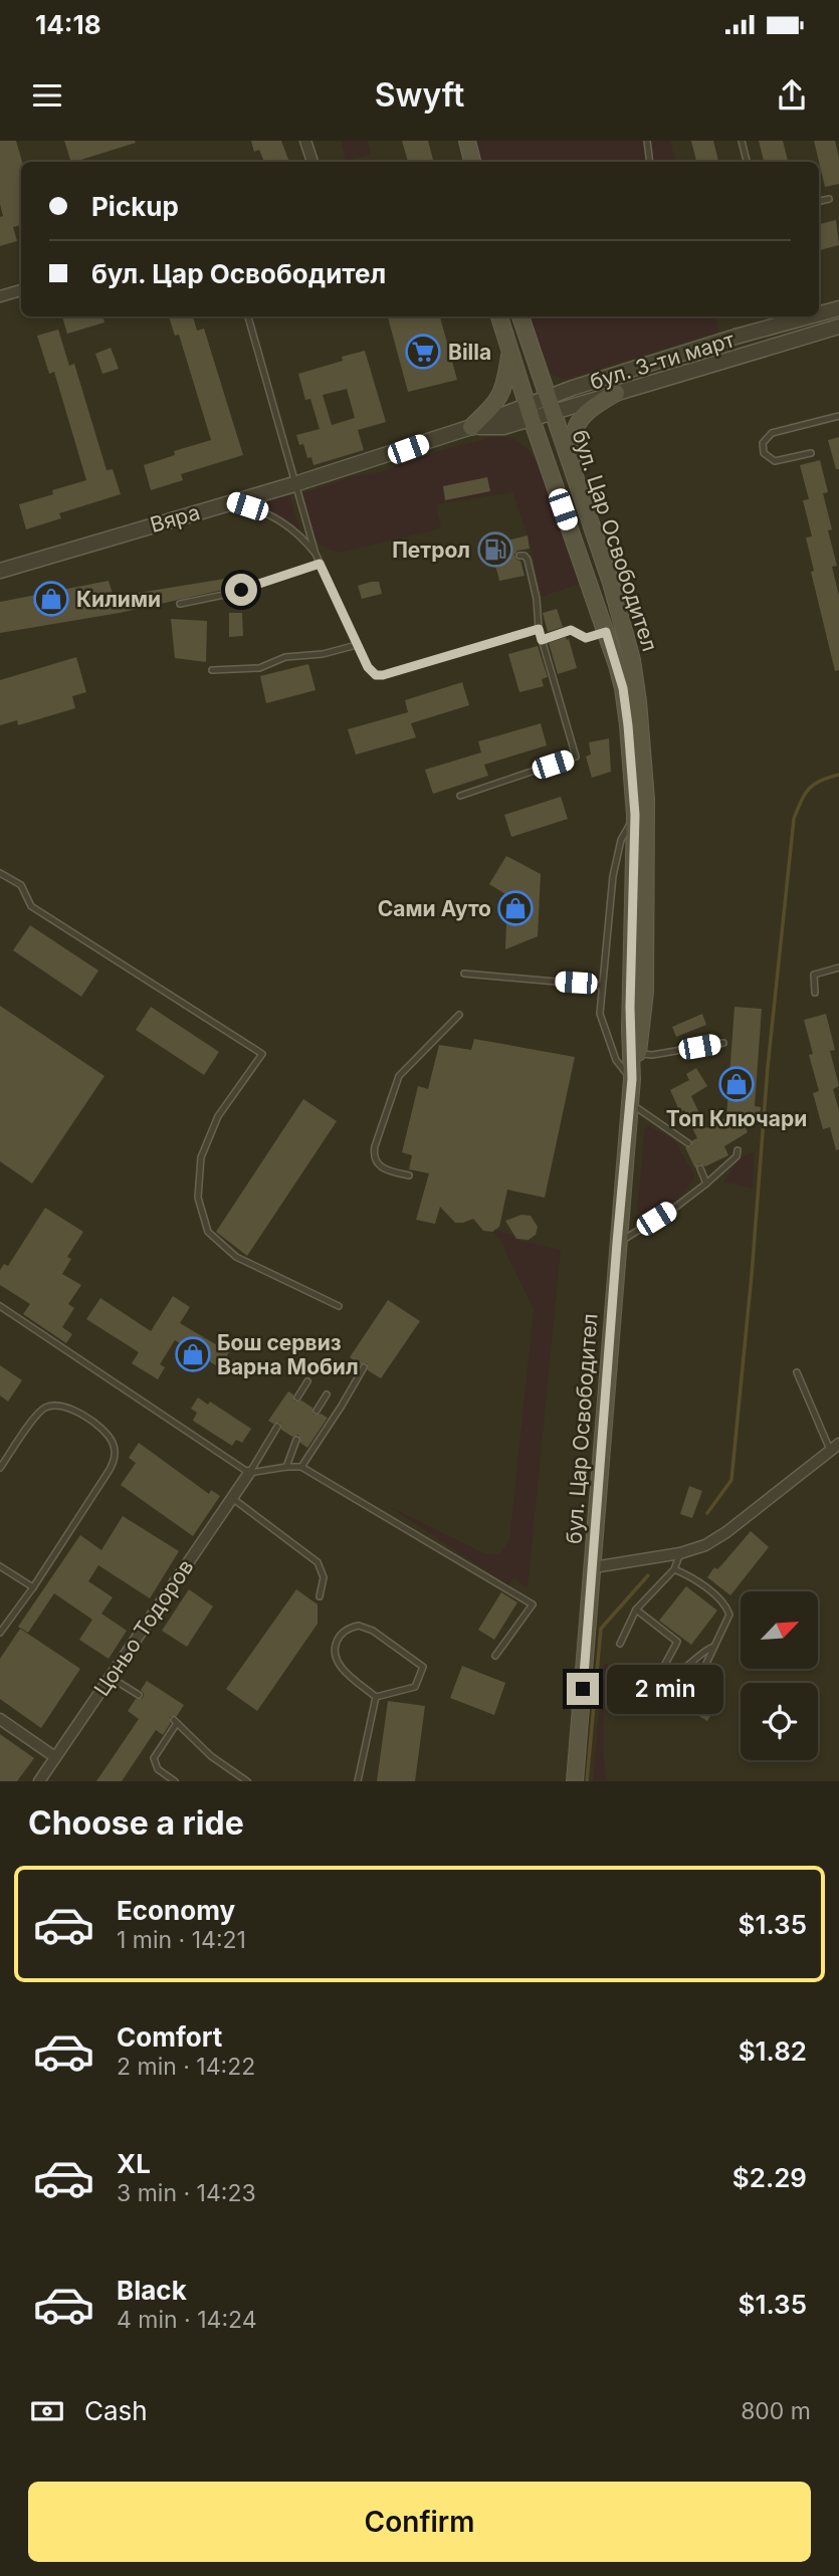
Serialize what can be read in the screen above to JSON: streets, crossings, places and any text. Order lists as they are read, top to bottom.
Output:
{
  "streets": {
    "main road": ["бул. Цар Освободител"],
    "street": ["бул. 3-ти март", "Вяра", "Цоньо Тодоров"]
  },
  "crossings": [
    ["бул. 3-ти март", "Вяра"],
    ["бул. 3-ти март", "бул. Цар Освободител"],
    ["Вяра", "бул. Цар Освободител"]
  ],
  "places": {
    "supermarket": ["Billa"],
    "fuel station": ["Петрол"],
    "shop": [
      "Килими",
      "Сами Ауто",
      "Топ Ключари",
      "Бош сервиз Варна Мобил"
    ]
  },
  "north": "top right",
  "page": {
    "status": "14:18",
    "header": "Swyft",
    "banner": ["Pickup", "бул. Цар Освободител"],
    "bubble": "2 min",
    "heading": "Choose a ride",
    "list": [
      {
        "name": "Economy",
        "note": "1 min · 14:21",
        "value": "$1.35"
      },
      {
        "name": "Comfort",
        "note": "2 min · 14:22",
        "value": "$1.82"
      },
      {
        "name": "XL",
        "note": "3 min · 14:23",
        "value": "$2.29"
      },
      {
        "name": "Black",
        "note": "4 min · 14:24",
        "value": "$1.35"
      }
    ],
    "pay": ["Cash", "800 m"],
    "buttons": "Confirm"
  }
}
